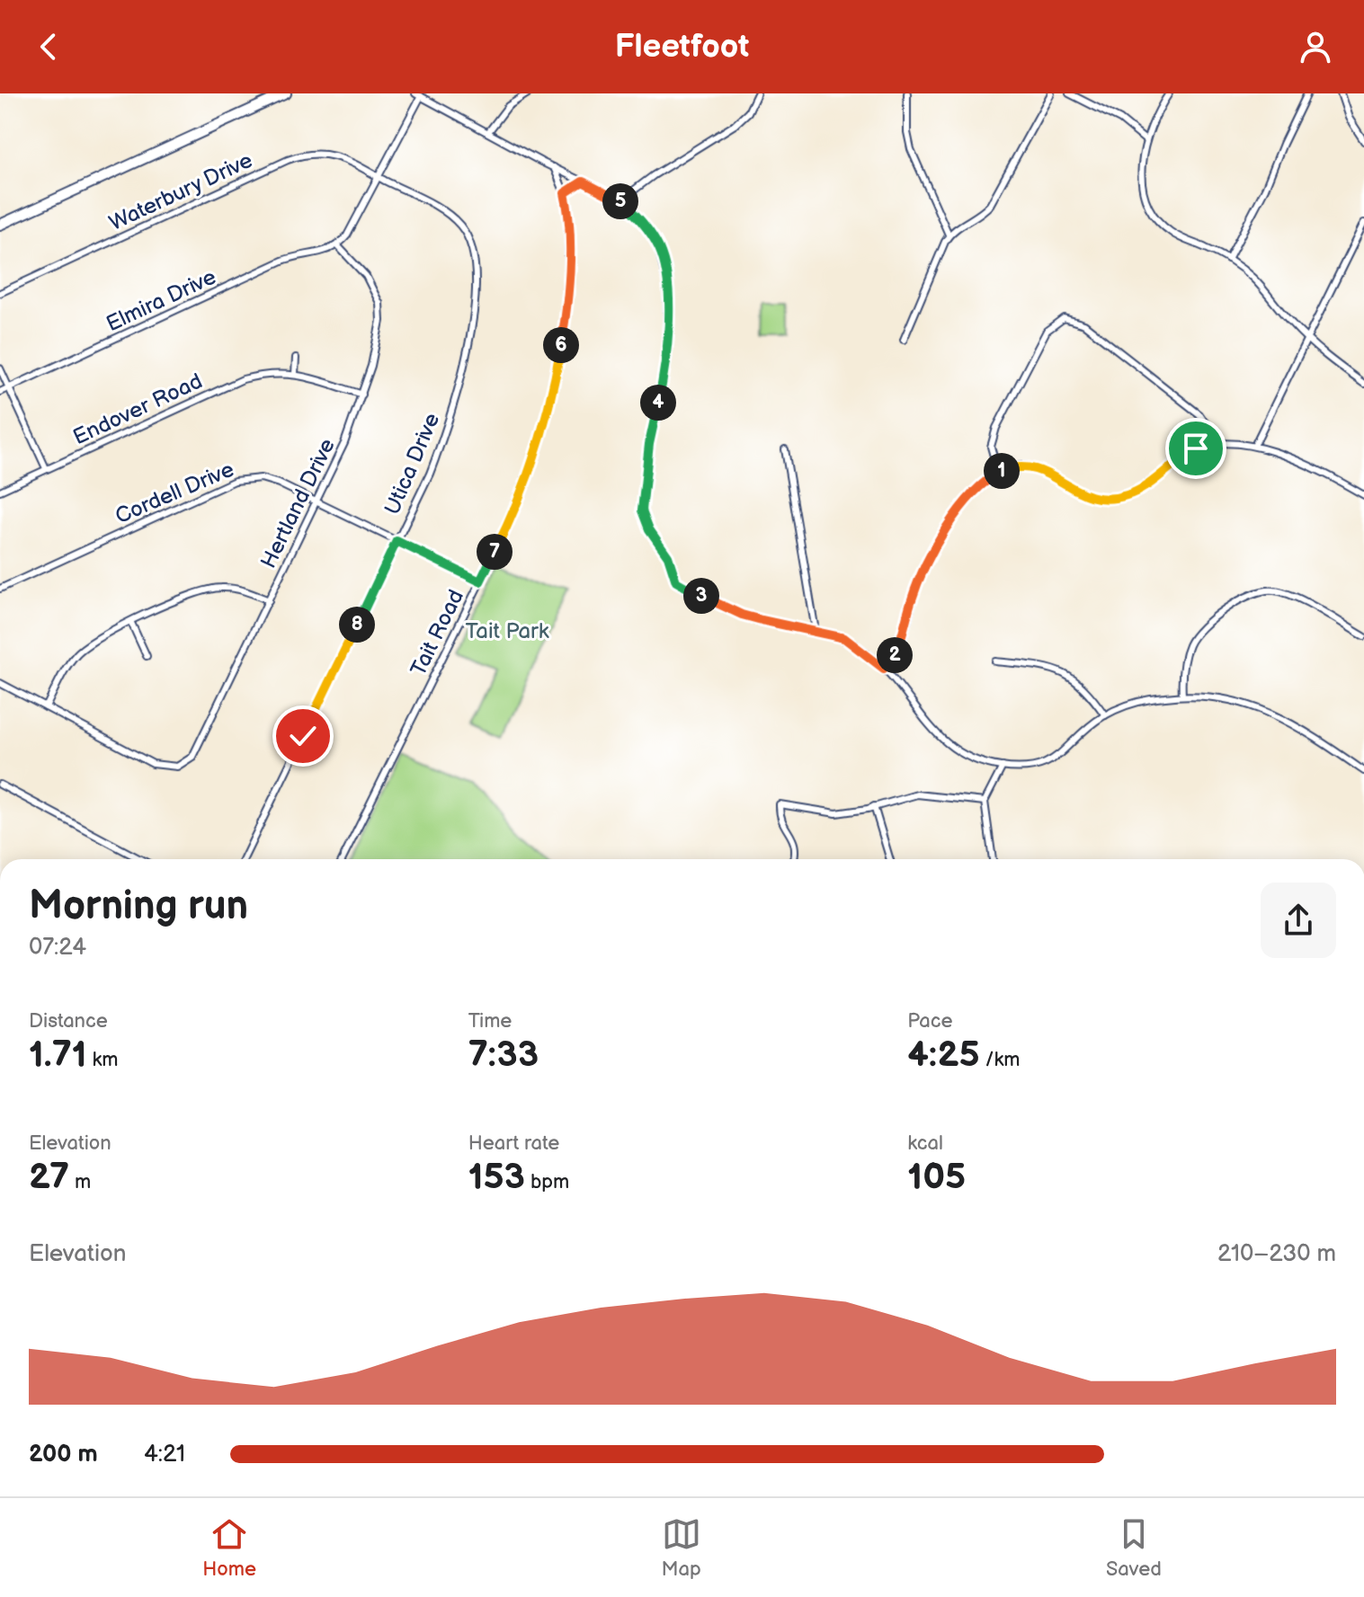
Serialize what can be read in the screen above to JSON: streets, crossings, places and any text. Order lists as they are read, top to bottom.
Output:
{
  "streets": {
    "street": [
      "Waterbury Drive",
      "Elmira Drive",
      "Endover Road",
      "Utica Drive",
      "Cordell Drive",
      "Hertland Drive",
      "Tait Road"
    ]
  },
  "crossings": [
    ["Waterbury Drive", "Utica Drive"],
    ["Elmira Drive", "Hertland Drive"],
    ["Endover Road", "Hertland Drive"],
    ["Utica Drive", "Cordell Drive"],
    ["Cordell Drive", "Hertland Drive"],
    ["Cordell Drive", "Tait Road"]
  ],
  "parks": ["Tait Park"],
  "page": {
    "header": "Fleetfoot",
    "pins": [
      "5",
      "6",
      "4",
      "1",
      "7",
      "3",
      "8",
      "2"
    ],
    "heading": ["Morning run", "07:24"],
    "stats": [
      ["Distance", "1.71 km"],
      ["Time", "7:33"],
      ["Pace", "4:25 /km"],
      ["Elevation", "27 m"],
      ["Heart rate", "153 bpm"],
      ["kcal", "105"]
    ],
    "chart": ["Elevation", "210–230 m"],
    "list": [
      {
        "name": "200 m",
        "note": "4:21"
      }
    ],
    "tabs": ["Home", "Map", "Saved"]
  }
}
